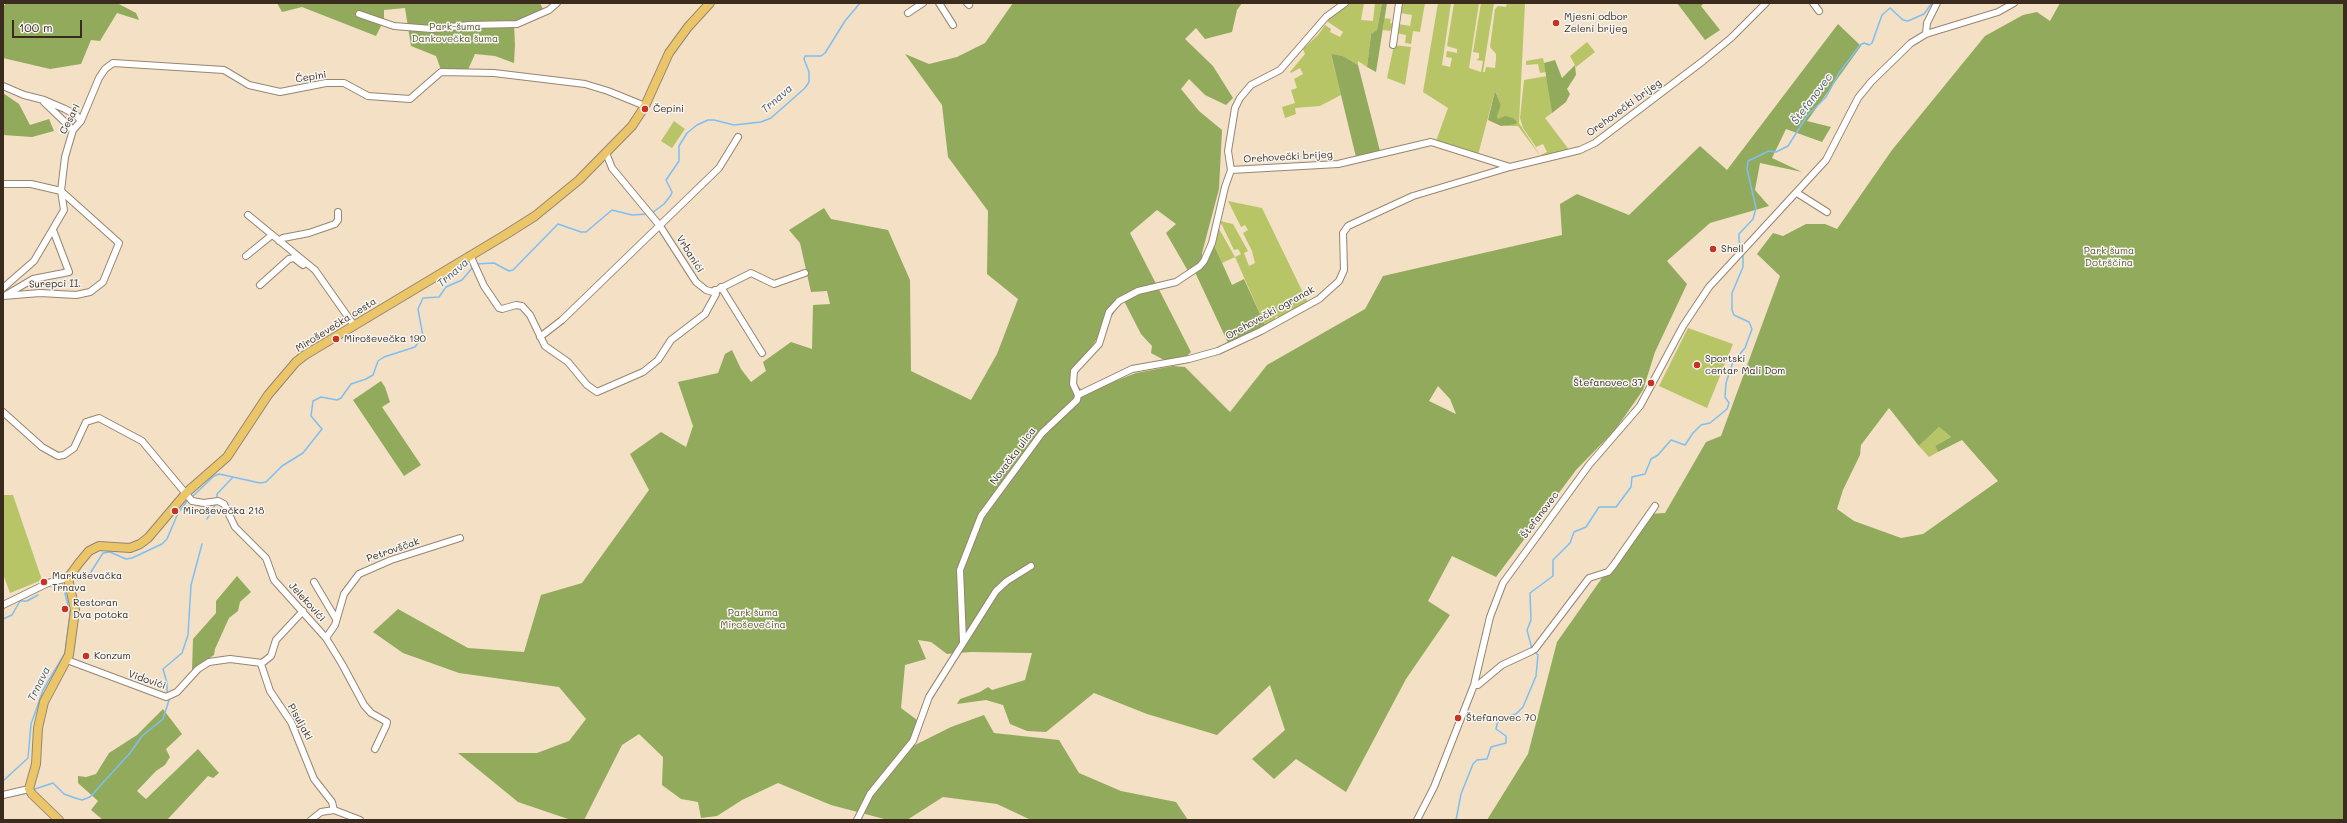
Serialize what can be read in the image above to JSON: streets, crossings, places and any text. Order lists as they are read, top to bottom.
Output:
{
  "streets": {
    "main road": ["Miroševečka cesta"],
    "street": [
      "Čepini",
      "Orehovečki brijeg",
      "Cesari",
      "Vrbanići",
      "Surepci II.",
      "Orehovečki ogranak",
      "Novačka ulica",
      "Štefanovec",
      "Petrovščak",
      "Jelekovići",
      "Vidovići",
      "Pisuljaki"
    ]
  },
  "crossings": [
    ["Čepini", "Cesari"],
    ["Čepini", "Miroševečka cesta"],
    ["Orehovečki brijeg", "Orehovečki ogranak"],
    ["Cesari", "Surepci II."],
    ["Vrbanići", "Miroševečka cesta"],
    ["Orehovečki ogranak", "Novačka ulica"],
    ["Miroševečka cesta", "Jelekovići"],
    ["Petrovščak", "Jelekovići"],
    ["Vidovići", "Pisuljaki"]
  ],
  "water": ["Trnava", "Štefanovec"],
  "parks": ["Park-šuma Dankovečka šuma", "Park šuma Dotrščina", "Park šuma Miroševečina"],
  "places": [
    "Mjesni odbor Zeleni brijeg",
    "Čepini",
    "Shell",
    "Miroševečka 190",
    "Sportski centar Mali Dom",
    "Štefanovec 37",
    "Miroševečka 218",
    "Markuševačka Trnava",
    "Restoran Dva potoka",
    "Konzum",
    "Štefanovec 70"
  ],
  "scale_bar": "100 m"
}
